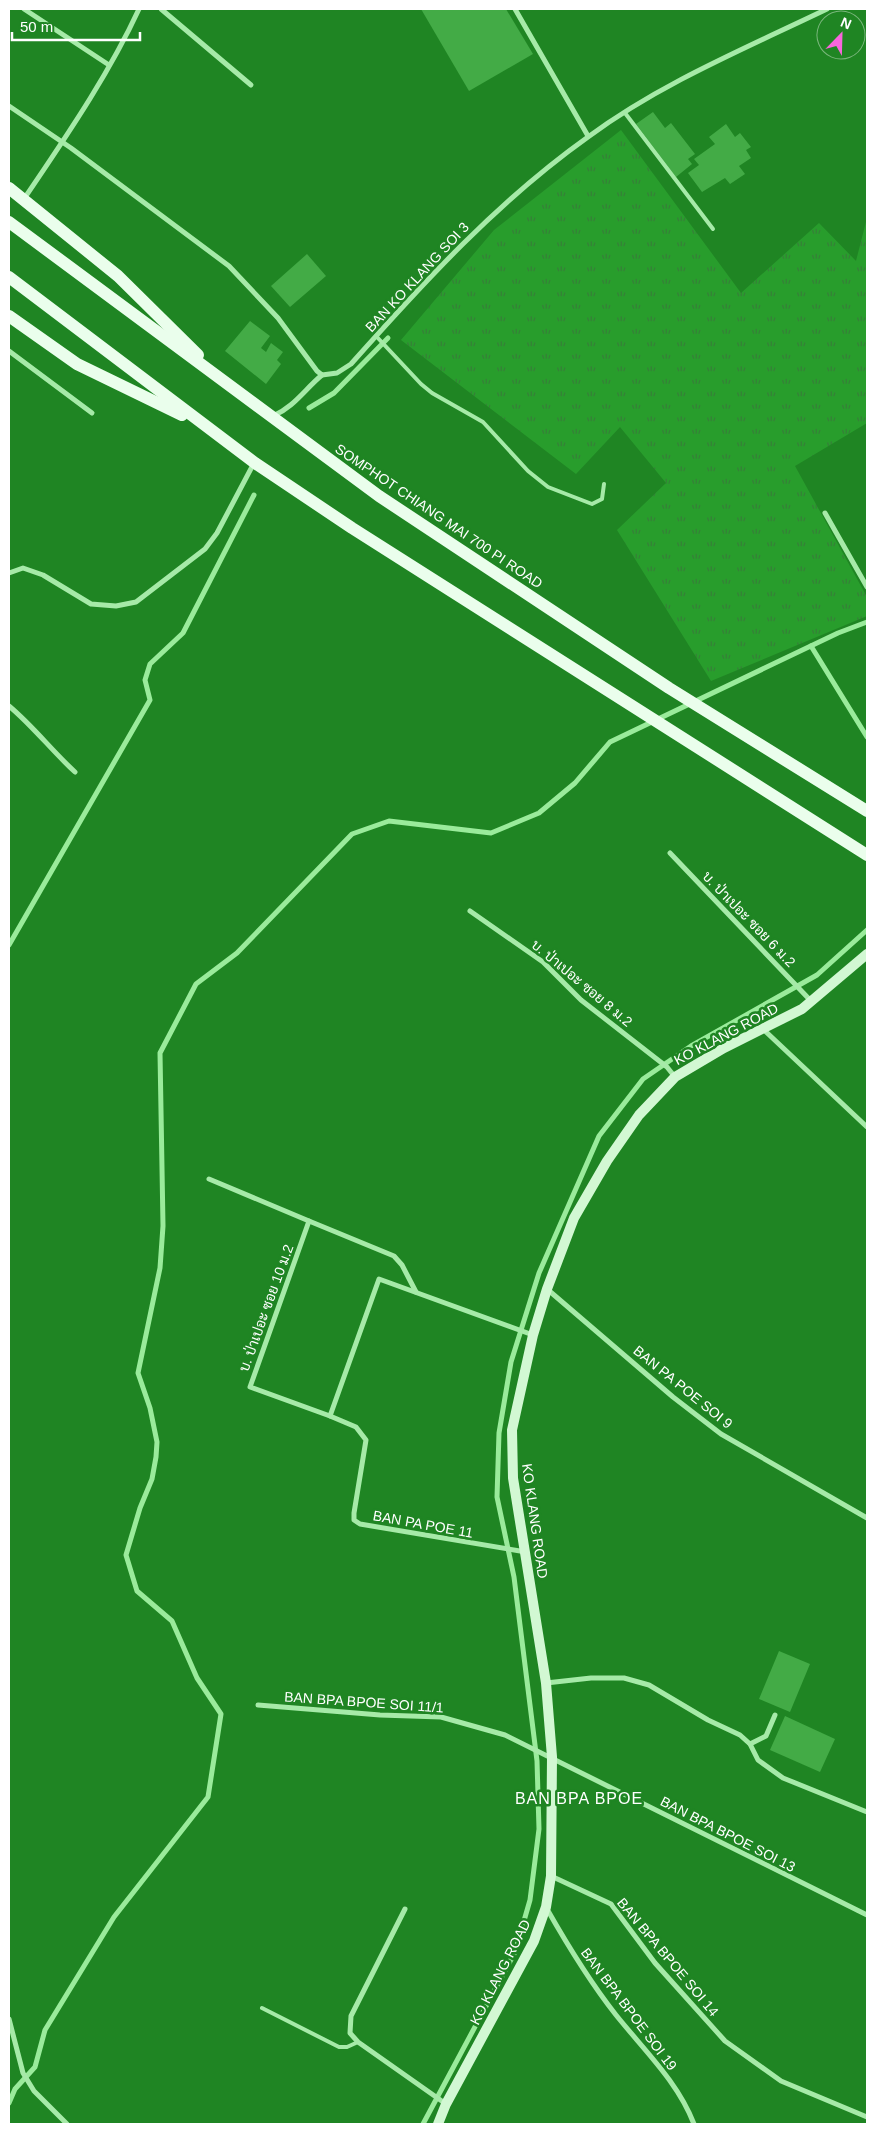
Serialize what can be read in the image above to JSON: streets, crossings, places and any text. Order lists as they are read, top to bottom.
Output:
{
  "streets": {
    "main road": ["SOMPHOT CHIANG MAI 700 PI ROAD"],
    "street": [
      "BAN KO KLANG SOI 3",
      "บ. ป่าเปอะ ซอย 6 ม.2",
      "บ. ป่าเปอะ ซอย 8 ม.2",
      "KO KLANG ROAD",
      "บ. ป่าเปอะ ซอย 10 ม.2",
      "BAN PA POE SOI 9",
      "BAN PA POE 11",
      "BAN BPA BPOE SOI 11/1",
      "BAN BPA BPOE SOI 13",
      "BAN BPA BPOE SOI 14",
      "BAN BPA BPOE SOI 19"
    ]
  },
  "crossings": [
    ["บ. ป่าเปอะ ซอย 6 ม.2", "KO KLANG ROAD"],
    ["บ. ป่าเปอะ ซอย 8 ม.2", "KO KLANG ROAD"],
    ["KO KLANG ROAD", "BAN PA POE SOI 9"],
    ["KO KLANG ROAD", "BAN PA POE 11"],
    ["KO KLANG ROAD", "BAN BPA BPOE SOI 11/1"],
    ["KO KLANG ROAD", "BAN BPA BPOE SOI 13"],
    ["KO KLANG ROAD", "BAN BPA BPOE SOI 14"],
    ["KO KLANG ROAD", "BAN BPA BPOE SOI 19"],
    ["บ. ป่าเปอะ ซอย 10 ม.2", "BAN PA POE 11"],
    ["BAN BPA BPOE SOI 11/1", "BAN BPA BPOE SOI 13"]
  ],
  "districts": ["BAN BPA BPOE"],
  "scale_bar": "50 m",
  "north": "top right"
}
